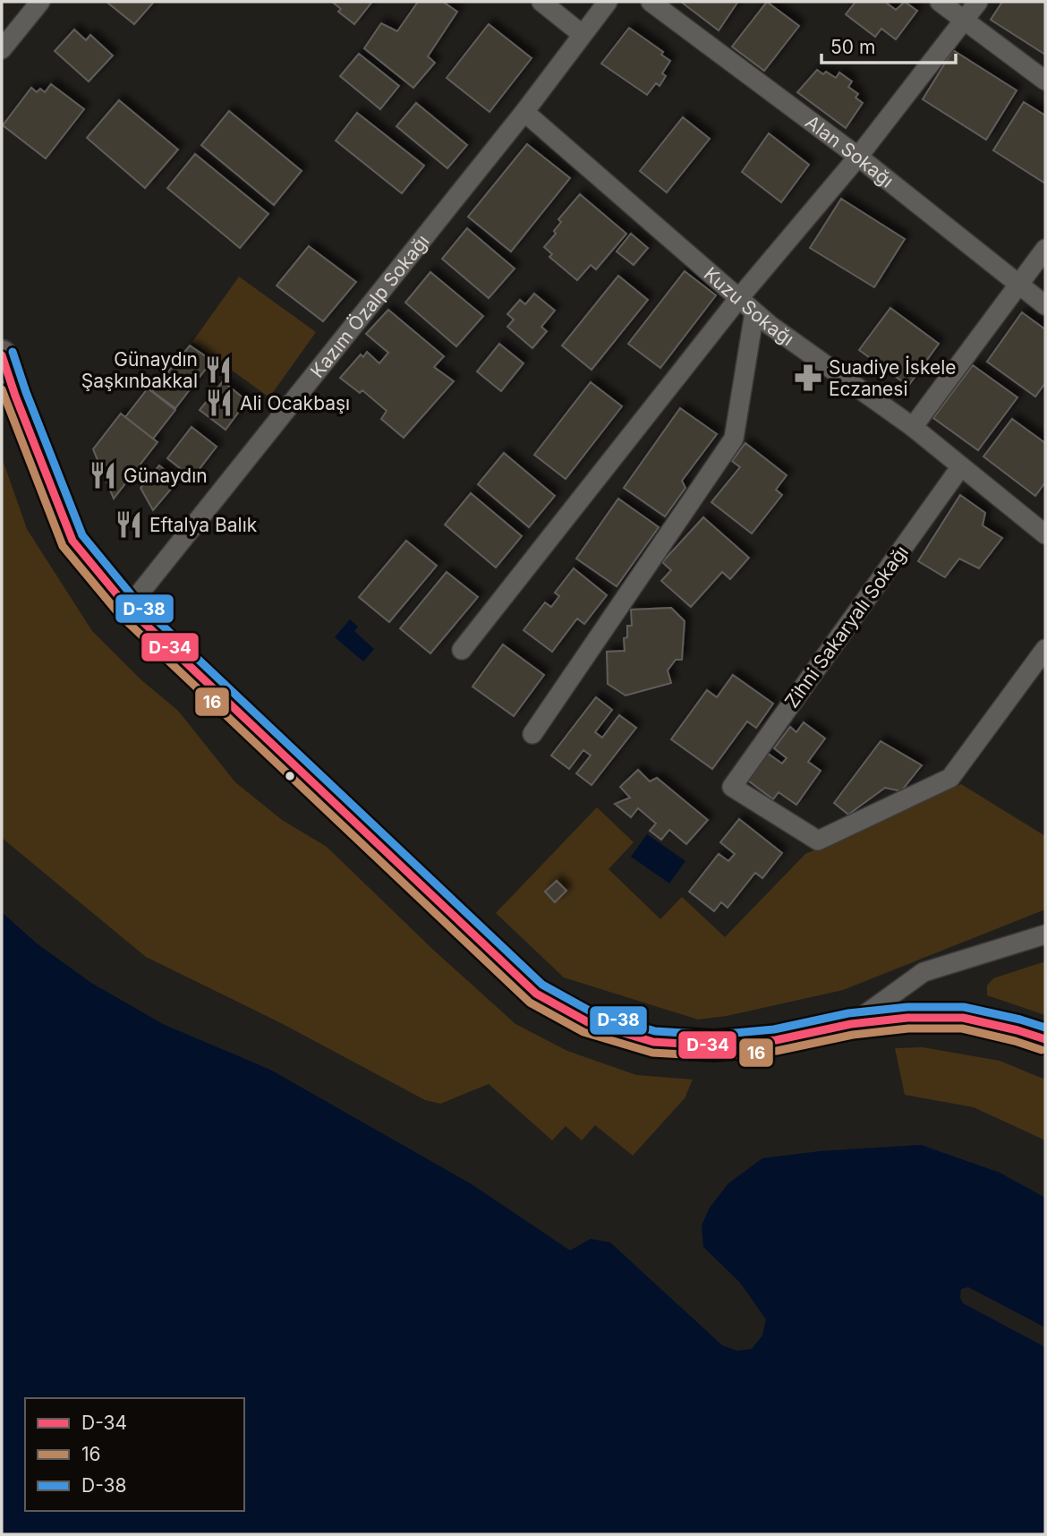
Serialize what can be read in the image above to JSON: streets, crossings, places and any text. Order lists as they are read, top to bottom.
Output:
{
  "streets": {
    "street": [
      "Alan Sokağı",
      "Kazım Özalp Sokağı",
      "Kuzu Sokağı",
      "Zihni Sakaryalı Sokağı"
    ]
  },
  "crossings": [
    ["Kazım Özalp Sokağı", "Kuzu Sokağı"],
    ["Kuzu Sokağı", "Zihni Sakaryalı Sokağı"]
  ],
  "places": {
    "restaurant": [
      "Günaydın Şaşkınbakkal",
      "Ali Ocakbaşı",
      "Günaydın",
      "Eftalya Balık"
    ],
    "pharmacy": ["Suadiye İskele Eczanesi"]
  },
  "lines": ["transit line D-38", "transit line D-34", "transit line 16"],
  "legend": ["D-34", "16", "D-38"],
  "scale_bar": "50 m"
}
